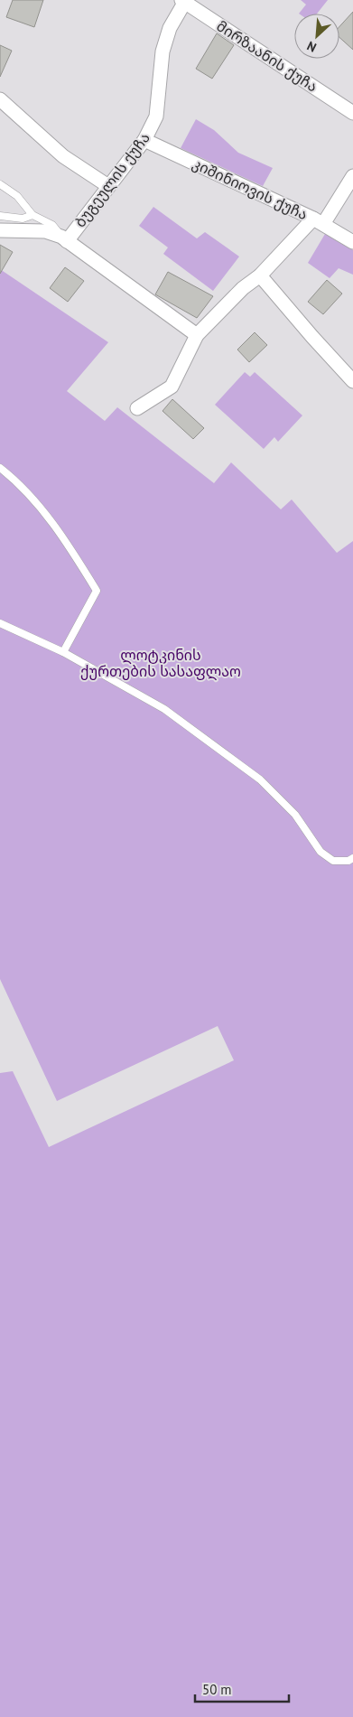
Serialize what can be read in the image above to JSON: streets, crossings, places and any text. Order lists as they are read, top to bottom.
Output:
{
  "streets": {
    "street": ["მირზაანის ქუჩა", "ბუგეულის ქუჩა", "კიშინიოვის ქუჩა"]
  },
  "crossings": [
    ["მირზაანის ქუჩა", "ბუგეულის ქუჩა"],
    ["ბუგეულის ქუჩა", "კიშინიოვის ქუჩა"]
  ],
  "parks": ["ლოტკინის ქურთების სასაფლაო"],
  "scale_bar": "50 m",
  "north": "bottom left"
}
